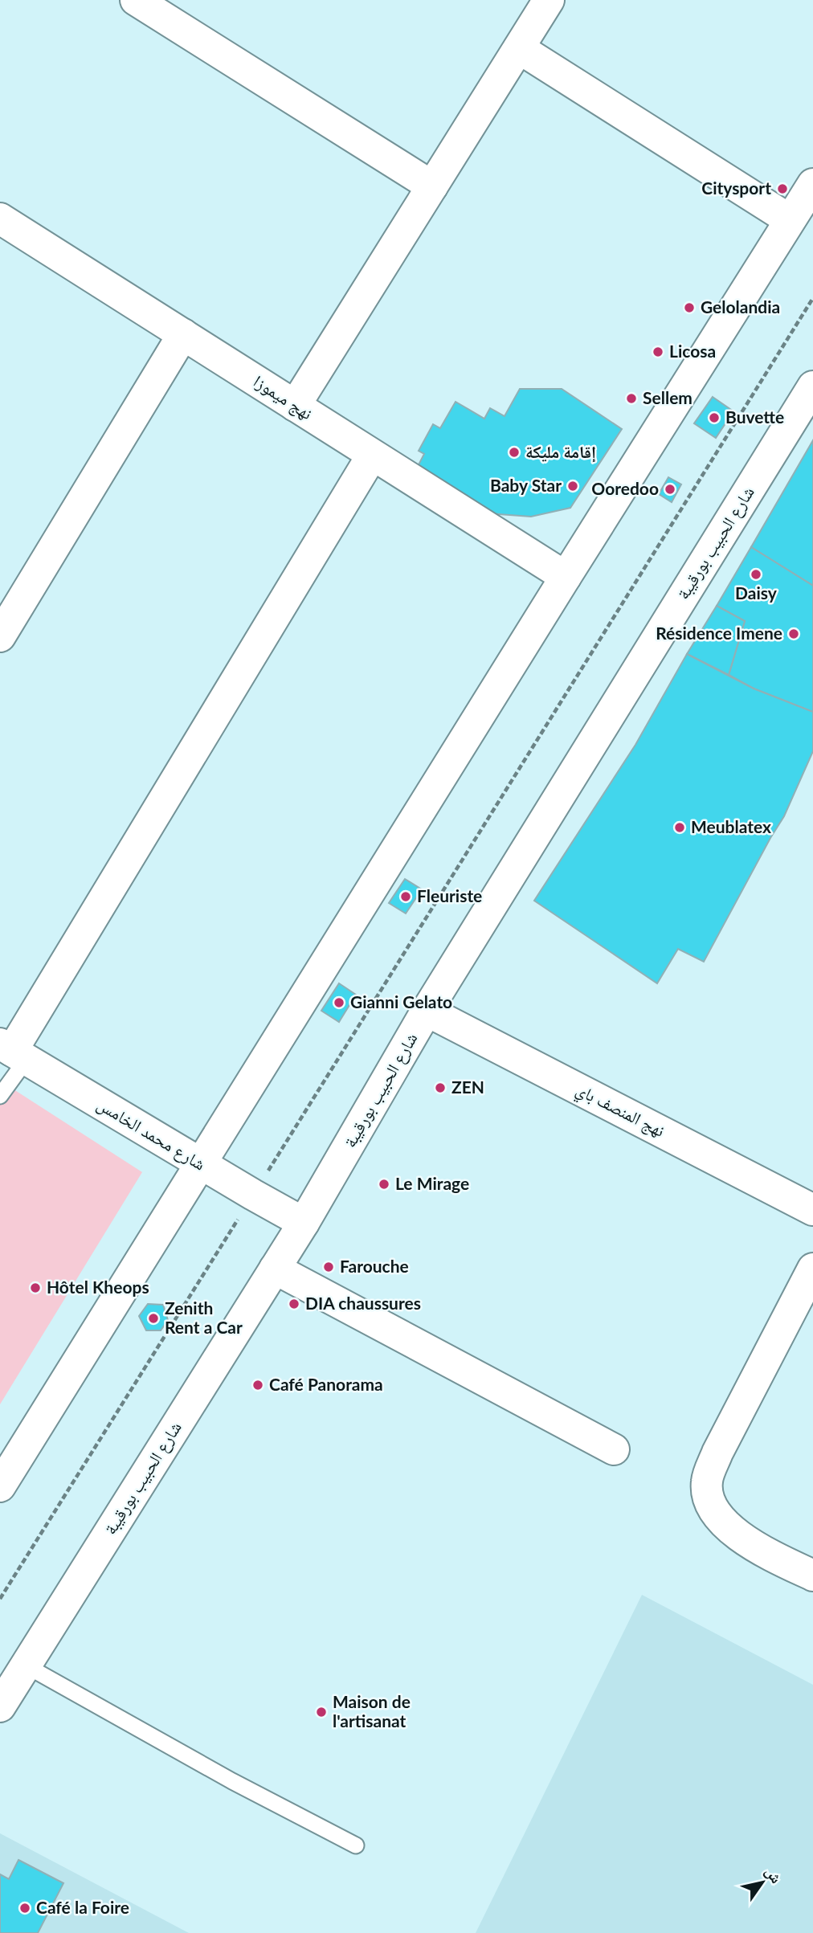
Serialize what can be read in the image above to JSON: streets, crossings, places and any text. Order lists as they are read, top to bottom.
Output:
{
  "streets": {
    "street": [
      "نهج ميموزا",
      "شارع الحبيب بورقيبة",
      "نهج المنصف باي",
      "شارع محمد الخامس"
    ]
  },
  "crossings": [
    ["شارع الحبيب بورقيبة", "نهج المنصف باي"],
    ["شارع الحبيب بورقيبة", "شارع محمد الخامس"]
  ],
  "places": [
    "Citysport",
    "Gelolandia",
    "Licosa",
    "Sellem",
    "Buvette",
    "إقامة مليكة",
    "Baby Star",
    "Ooredoo",
    "Daisy",
    "Résidence Imene",
    "Meublatex",
    "Fleuriste",
    "Gianni Gelato",
    "ZEN",
    "Le Mirage",
    "Farouche",
    "Hôtel Kheops",
    "DIA chaussures",
    "Zenith Rent a Car",
    "Café Panorama",
    "Maison de l'artisanat",
    "Café la Foire"
  ],
  "north": "top right"
}
